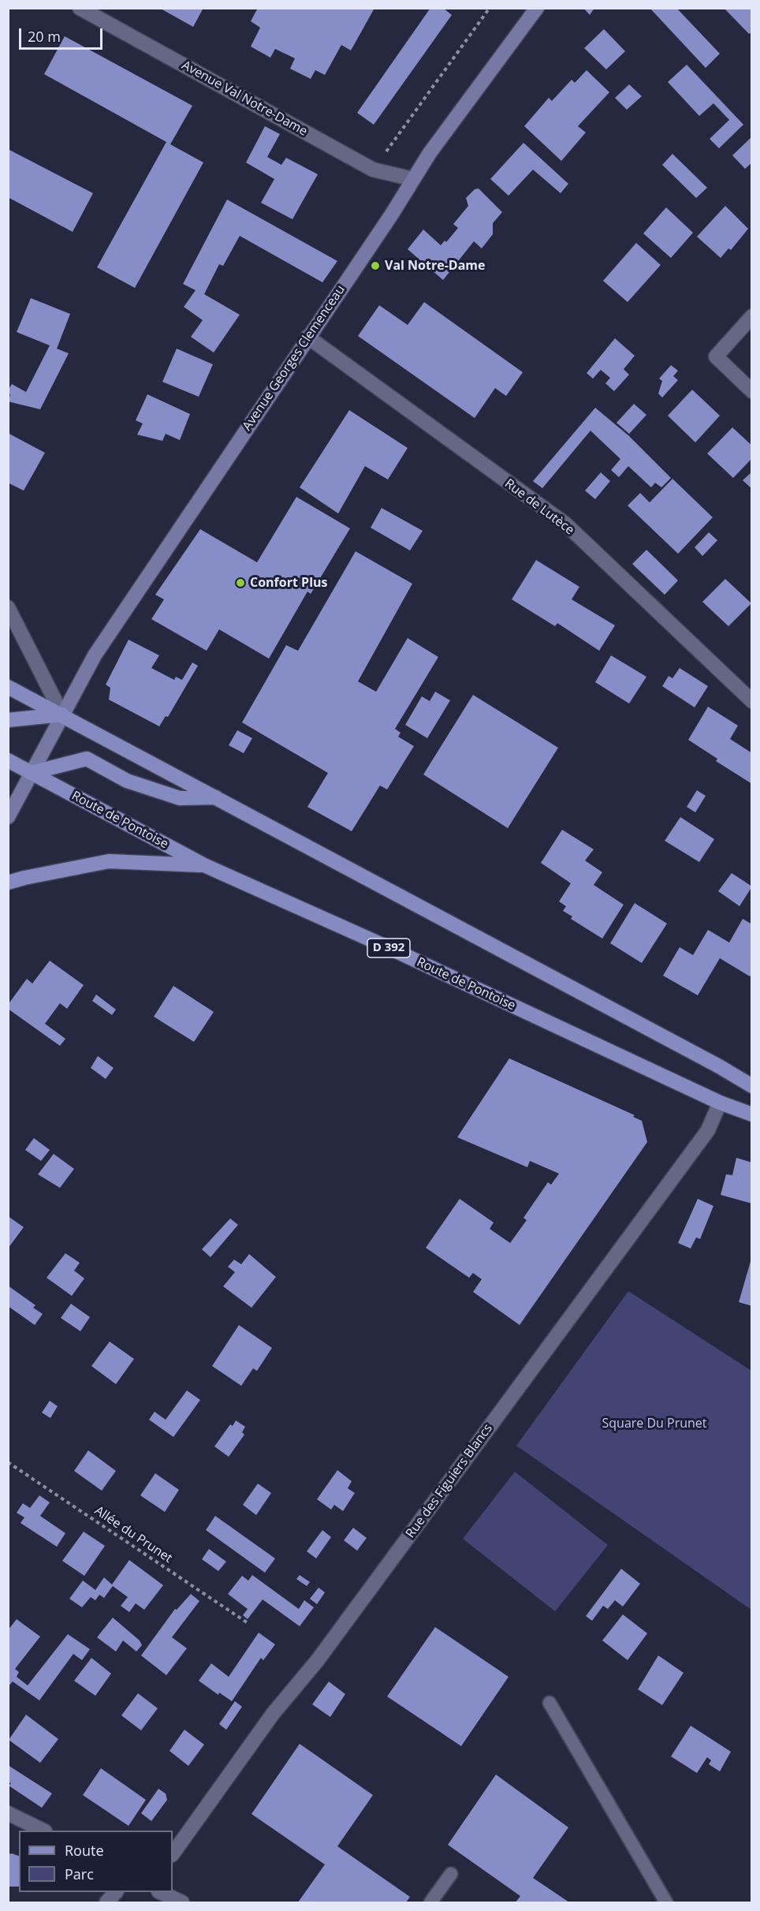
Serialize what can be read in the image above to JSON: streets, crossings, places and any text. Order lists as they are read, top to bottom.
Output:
{
  "streets": {
    "main road": ["Avenue Georges Clemenceau", "Route de Pontoise", "D 392"],
    "street": ["Avenue Val Notre-Dame", "Rue de Lutèce", "Rue des Figuiers Blancs"],
    "path": ["Allée du Prunet"]
  },
  "crossings": [
    ["Avenue Val Notre-Dame", "Avenue Georges Clemenceau"],
    ["Avenue Georges Clemenceau", "Rue de Lutèce"],
    ["Avenue Georges Clemenceau", "Route de Pontoise"],
    ["Avenue Georges Clemenceau", "D 392"],
    ["Route de Pontoise", "D 392"],
    ["Route de Pontoise", "Rue des Figuiers Blancs"]
  ],
  "parks": ["Square Du Prunet"],
  "places": ["Val Notre-Dame", "Confort Plus"],
  "legend": ["Route", "Parc"],
  "scale_bar": "20 m"
}
